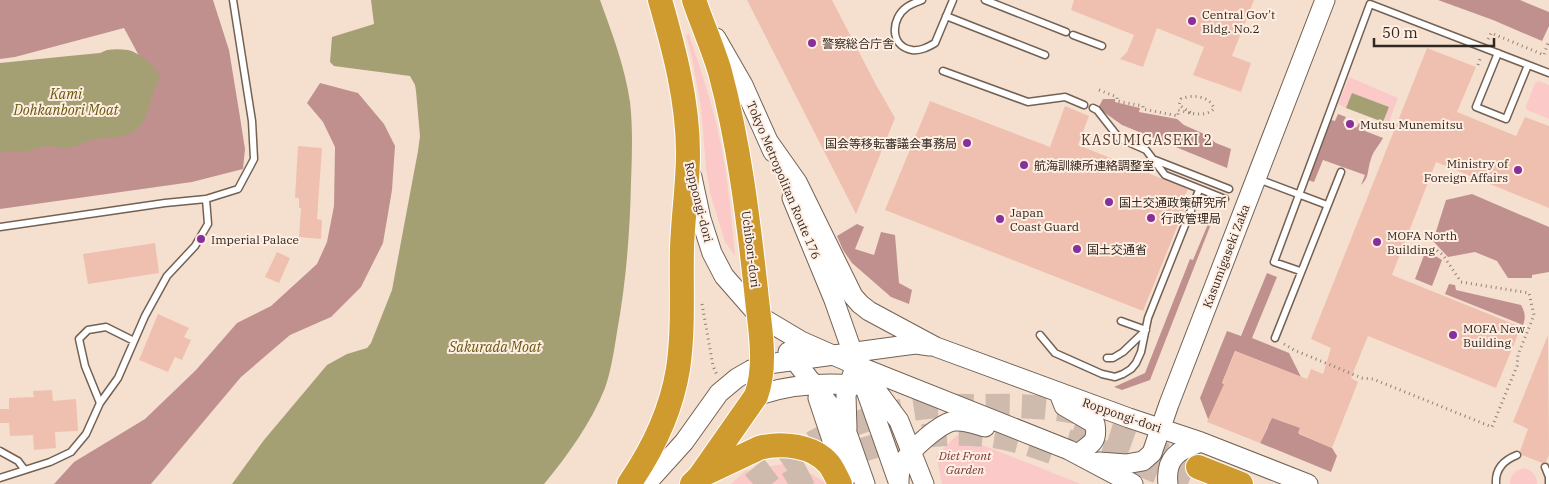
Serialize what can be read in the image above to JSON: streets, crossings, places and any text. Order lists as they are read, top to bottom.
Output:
{
  "streets": {
    "highway": ["Uchibori-dori"],
    "main road": ["Tokyo Metropolitan Route 176", "Roppongi-dori", "Kasumigaseki Zaka"]
  },
  "crossings": [
    ["Tokyo Metropolitan Route 176", "Uchibori-dori"],
    ["Roppongi-dori", "Uchibori-dori"],
    ["Roppongi-dori", "Kasumigaseki Zaka"]
  ],
  "districts": ["KASUMIGASEKI 2"],
  "water": ["Kami Dohkanbori Moat", "Sakurada Moat"],
  "parks": ["Diet Front Garden"],
  "places": [
    "Central Gov't Bldg. No.2",
    "警察総合庁舎",
    "Mutsu Munemitsu",
    "国会等移転審議会事務局",
    "航海訓練所連絡調整室",
    "Ministry of Foreign Affairs",
    "国土交通政策研究所",
    "行政管理局",
    "Japan Coast Guard",
    "Imperial Palace",
    "MOFA North Building",
    "国土交通省",
    "MOFA New Building"
  ],
  "scale_bar": "50 m"
}
